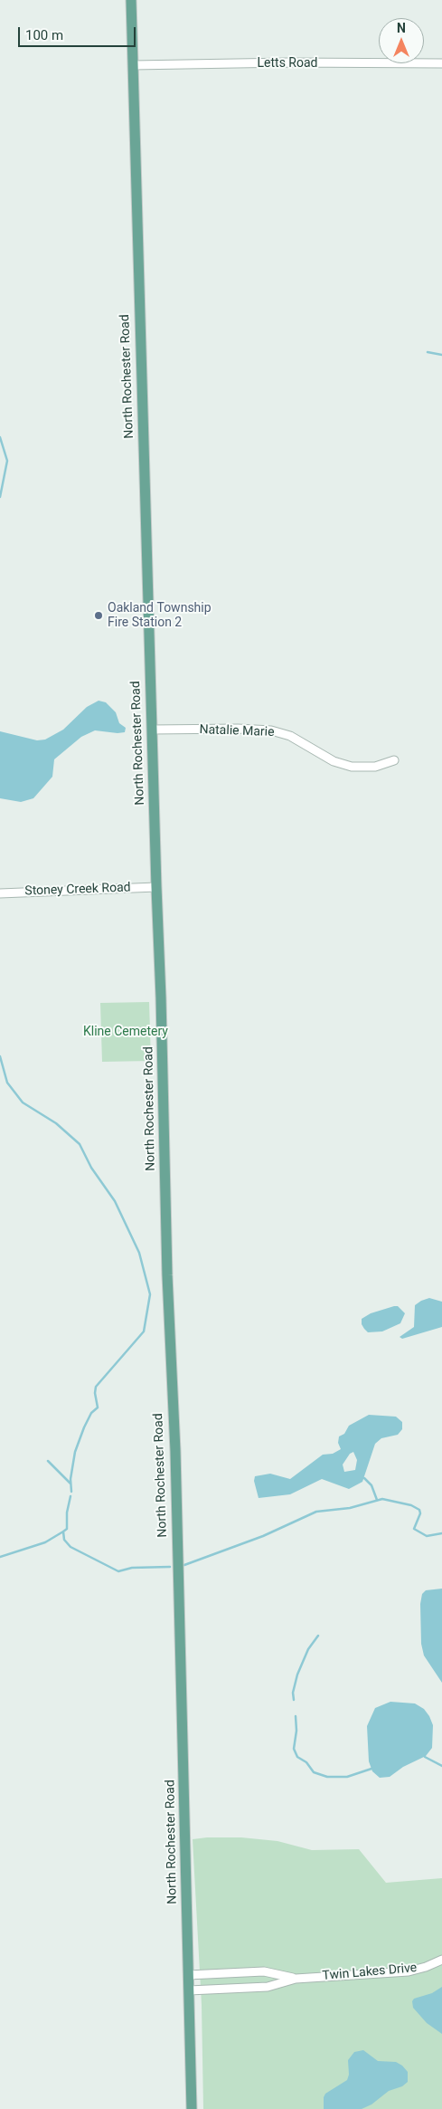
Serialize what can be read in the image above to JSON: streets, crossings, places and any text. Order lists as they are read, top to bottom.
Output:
{
  "streets": {
    "main road": ["North Rochester Road"],
    "street": [
      "Letts Road",
      "Natalie Marie",
      "Stoney Creek Road",
      "Twin Lakes Drive"
    ]
  },
  "crossings": [
    ["Letts Road", "North Rochester Road"],
    ["North Rochester Road", "Natalie Marie"],
    ["North Rochester Road", "Stoney Creek Road"],
    ["North Rochester Road", "Twin Lakes Drive"]
  ],
  "parks": ["Kline Cemetery"],
  "places": ["Oakland Township Fire Station 2"],
  "scale_bar": "100 m",
  "north": "top"
}
